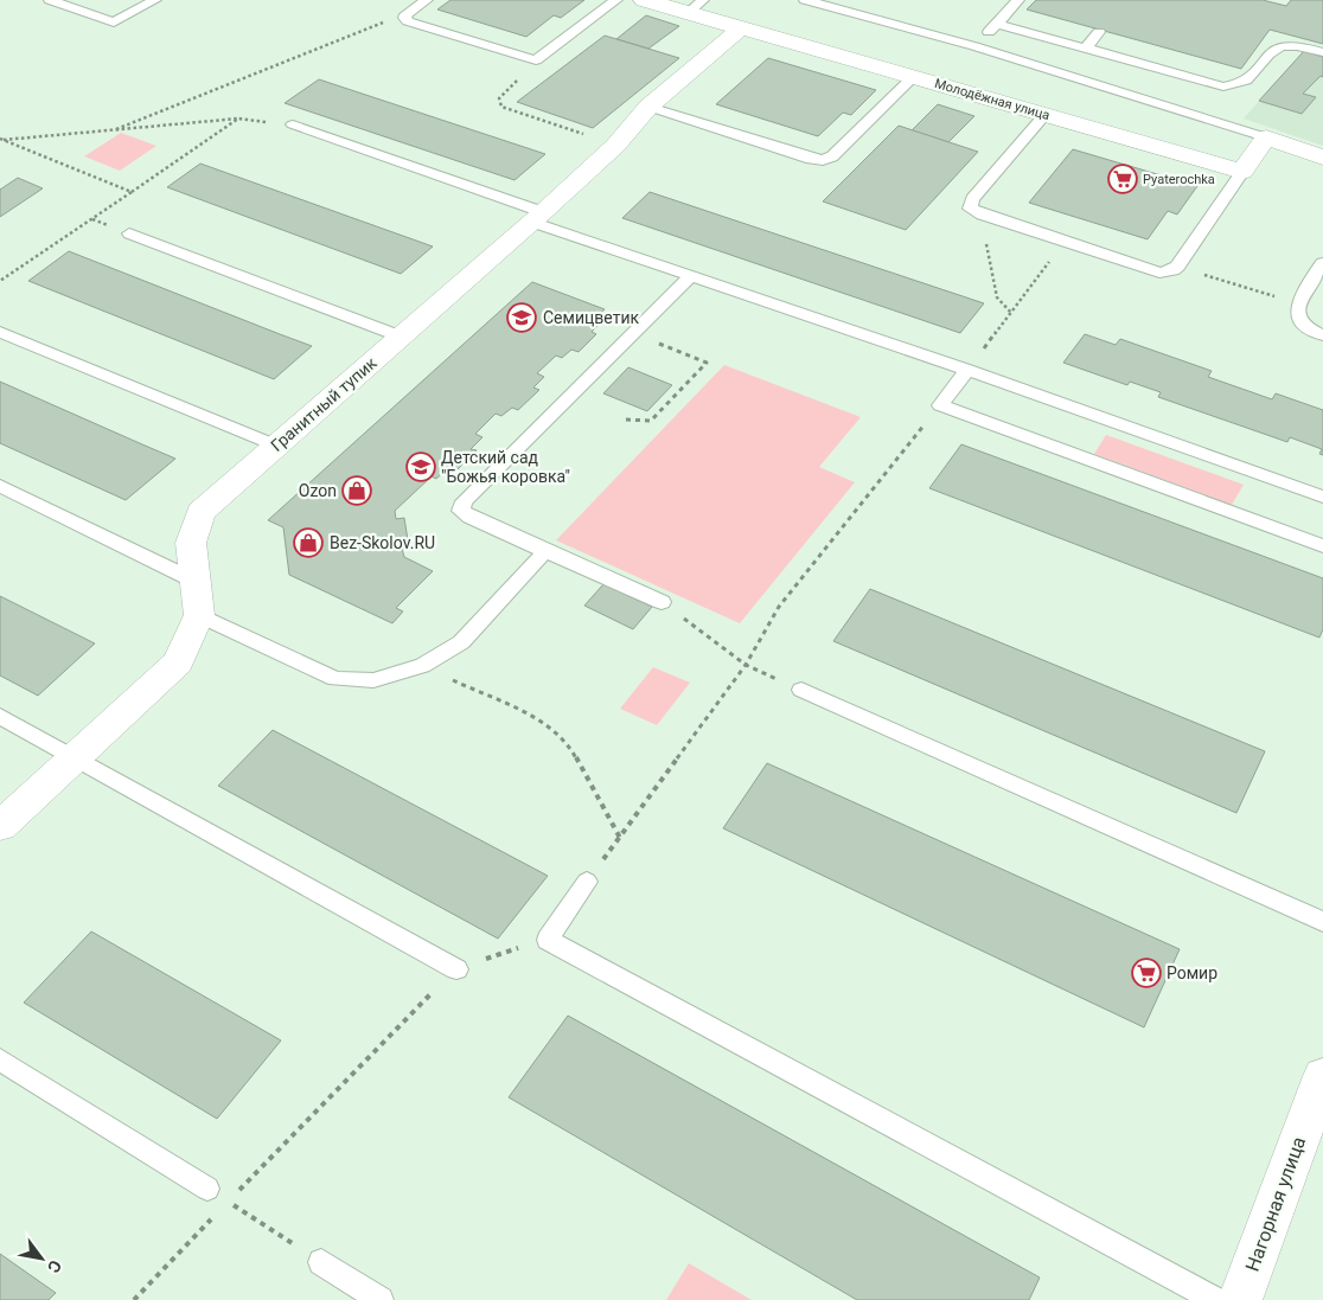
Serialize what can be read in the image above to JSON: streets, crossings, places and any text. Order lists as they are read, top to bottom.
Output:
{
  "streets": {
    "street": ["Молодёжная улица", "Гранитный тупик", "Нагорная улица"]
  },
  "crossings": [
    ["Молодёжная улица", "Гранитный тупик"]
  ],
  "places": {
    "supermarket": ["Pyaterochka", "Ромир"],
    "school or university": ["Семицветик", "Детский сад \"Божья коровка\""],
    "shop": ["Ozon", "Bez-Skolov.RU"]
  },
  "north": "bottom right"
}
